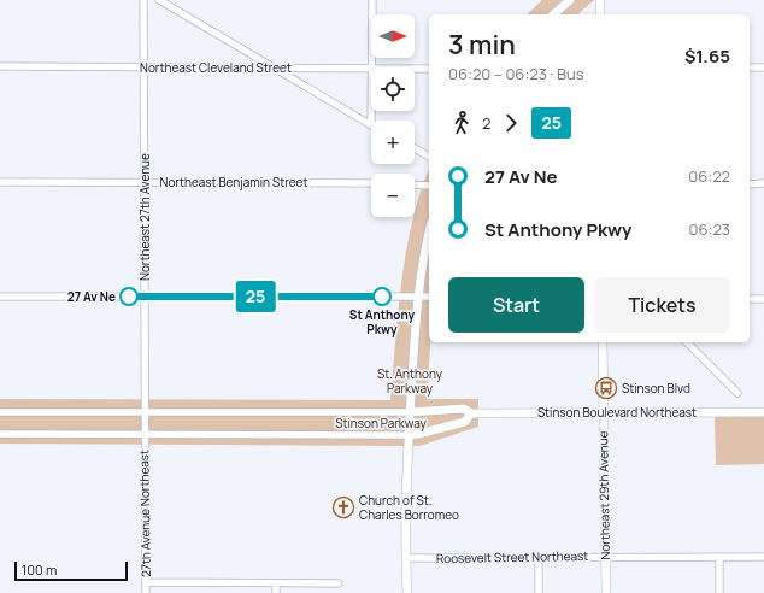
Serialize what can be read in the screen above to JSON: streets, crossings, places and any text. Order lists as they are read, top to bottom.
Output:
{
  "streets": {
    "street": [
      "Northeast Cleveland Street",
      "Northeast Benjamin Street",
      "Northeast 27th Avenue",
      "Stinson Boulevard Northeast",
      "Northeast 29th Avenue",
      "27th Avenue Northeast",
      "Roosevelt Street Northeast"
    ]
  },
  "crossings": [
    ["Northeast Cleveland Street", "Northeast 27th Avenue"],
    ["Northeast Benjamin Street", "Northeast 27th Avenue"],
    ["Northeast 27th Avenue", "27th Avenue Northeast"],
    ["Stinson Boulevard Northeast", "Northeast 29th Avenue"],
    ["Northeast 29th Avenue", "Roosevelt Street Northeast"]
  ],
  "parks": ["St. Anthony Parkway", "Stinson Parkway"],
  "places": {
    "other": ["27 Av Ne", "St Anthony Pkwy"],
    "bus stop": ["Stinson Blvd"],
    "church": ["Church of St. Charles Borromeo"]
  },
  "lines": ["bus line 25"],
  "scale_bar": "100 m",
  "north": "right",
  "page": {
    "on_map": "25",
    "map_buttons": ["+", "−"],
    "heading": ["3 min", "06:20 – 06:23 · Bus", "$1.65"],
    "legs": ["2", "25"],
    "list": [
      {
        "name": "27 Av Ne",
        "value": "06:22"
      },
      {
        "name": "St Anthony Pkwy",
        "value": "06:23"
      }
    ],
    "buttons": ["Start", "Tickets"],
    "scale": "100 m"
  }
}
